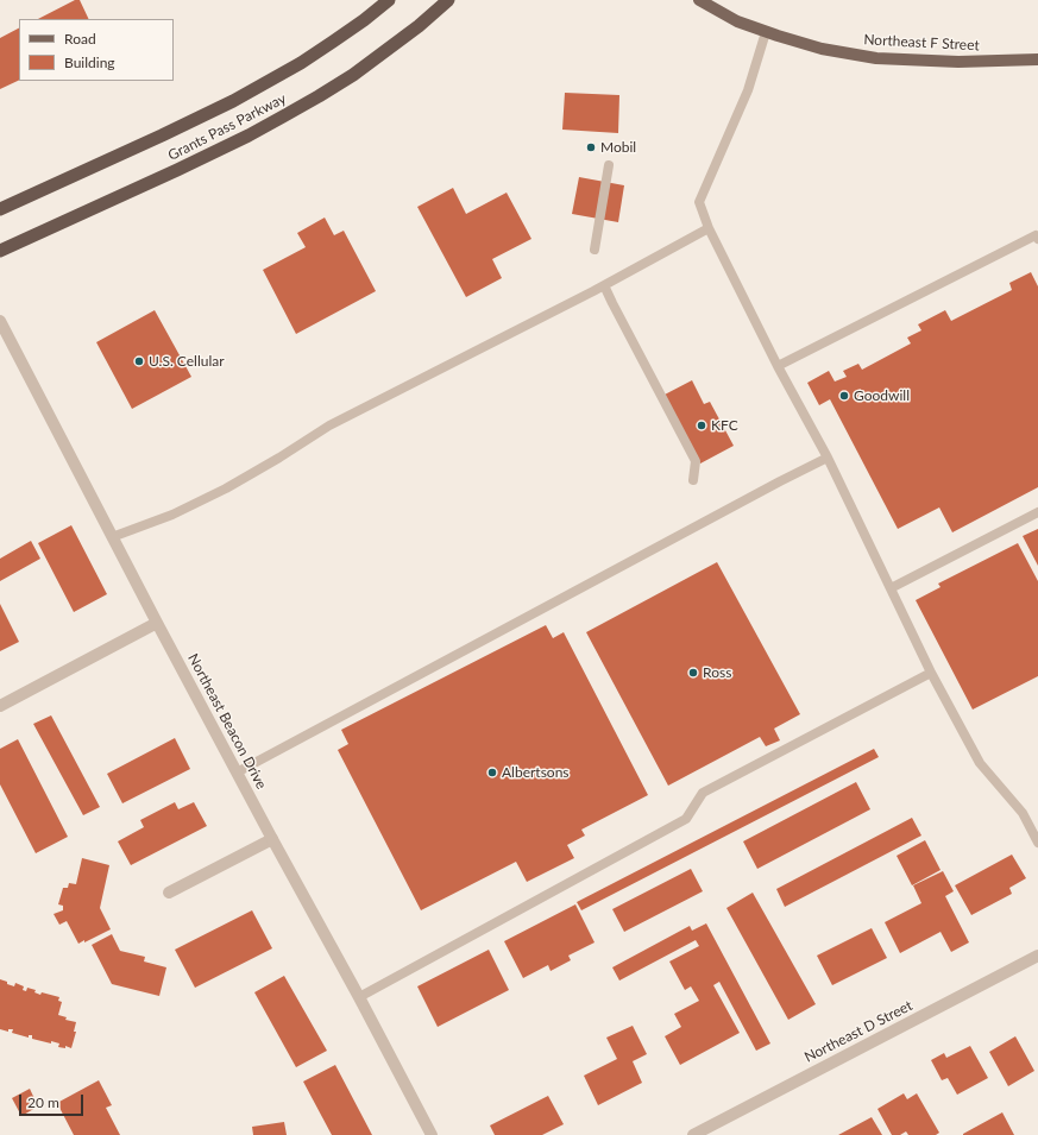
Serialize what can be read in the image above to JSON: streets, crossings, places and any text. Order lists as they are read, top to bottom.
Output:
{
  "streets": {
    "highway": ["Grants Pass Parkway"],
    "main road": ["Northeast F Street"],
    "street": ["Northeast Beacon Drive", "Northeast D Street"]
  },
  "places": [
    "Mobil",
    "U.S. Cellular",
    "Goodwill",
    "KFC",
    "Ross",
    "Albertsons"
  ],
  "legend": ["Road", "Building"],
  "scale_bar": "20 m"
}
